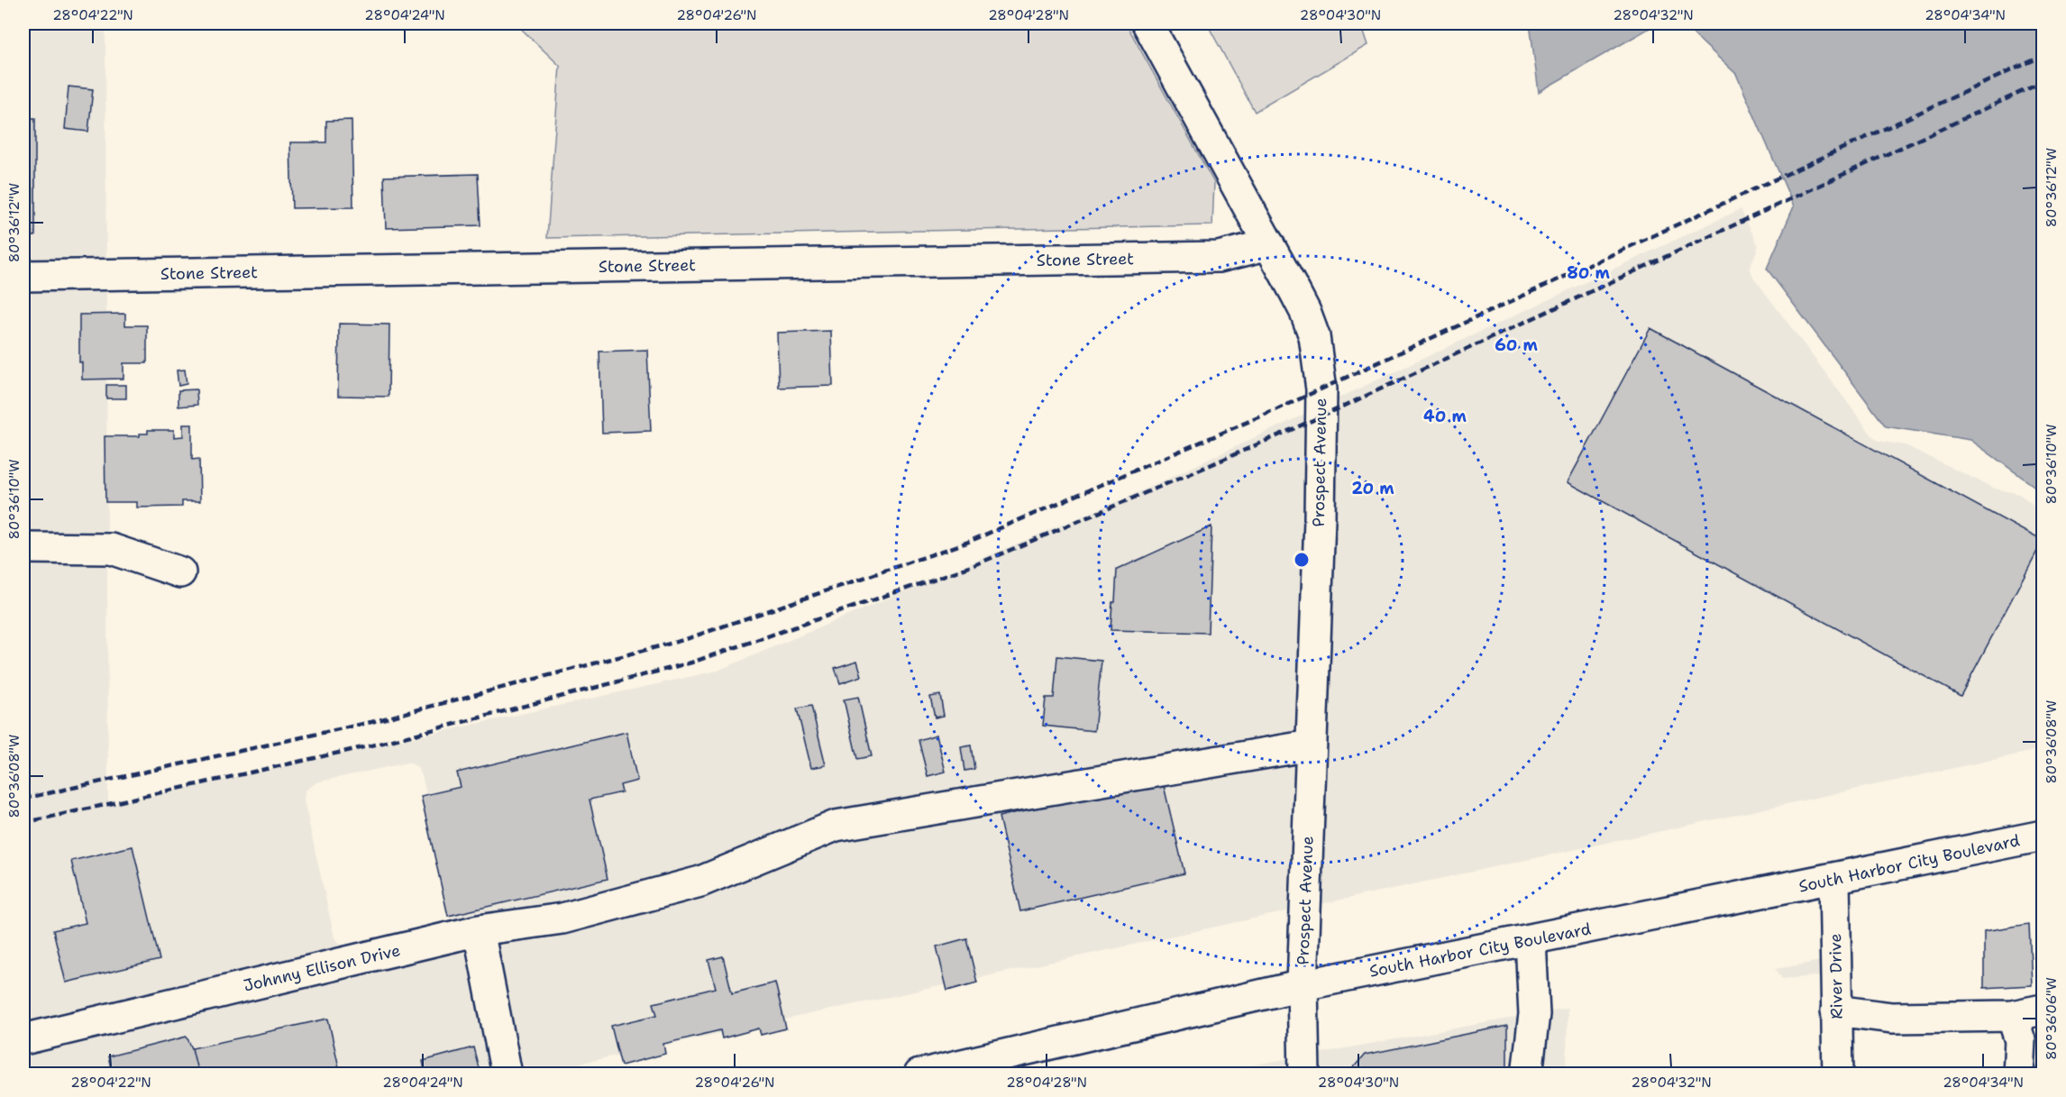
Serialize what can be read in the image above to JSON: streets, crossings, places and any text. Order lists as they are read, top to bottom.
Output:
{
  "streets": {
    "street": [
      "Stone Street",
      "Prospect Avenue",
      "South Harbor City Boulevard",
      "Johnny Ellison Drive",
      "River Drive"
    ]
  },
  "crossings": [
    ["Stone Street", "Prospect Avenue"],
    ["Prospect Avenue", "South Harbor City Boulevard"],
    ["Prospect Avenue", "Johnny Ellison Drive"],
    ["South Harbor City Boulevard", "River Drive"]
  ],
  "coordinates": [
    "28°04'22\"N",
    "28°04'24\"N",
    "28°04'26\"N",
    "28°04'28\"N",
    "28°04'30\"N",
    "28°04'32\"N",
    "28°04'34\"N",
    "80°36'12\"W",
    "80°36'10\"W",
    "80°36'08\"W",
    "80°36'06\"W"
  ],
  "rings": [
    "80 m",
    "60 m",
    "40 m",
    "20 m"
  ]
}
